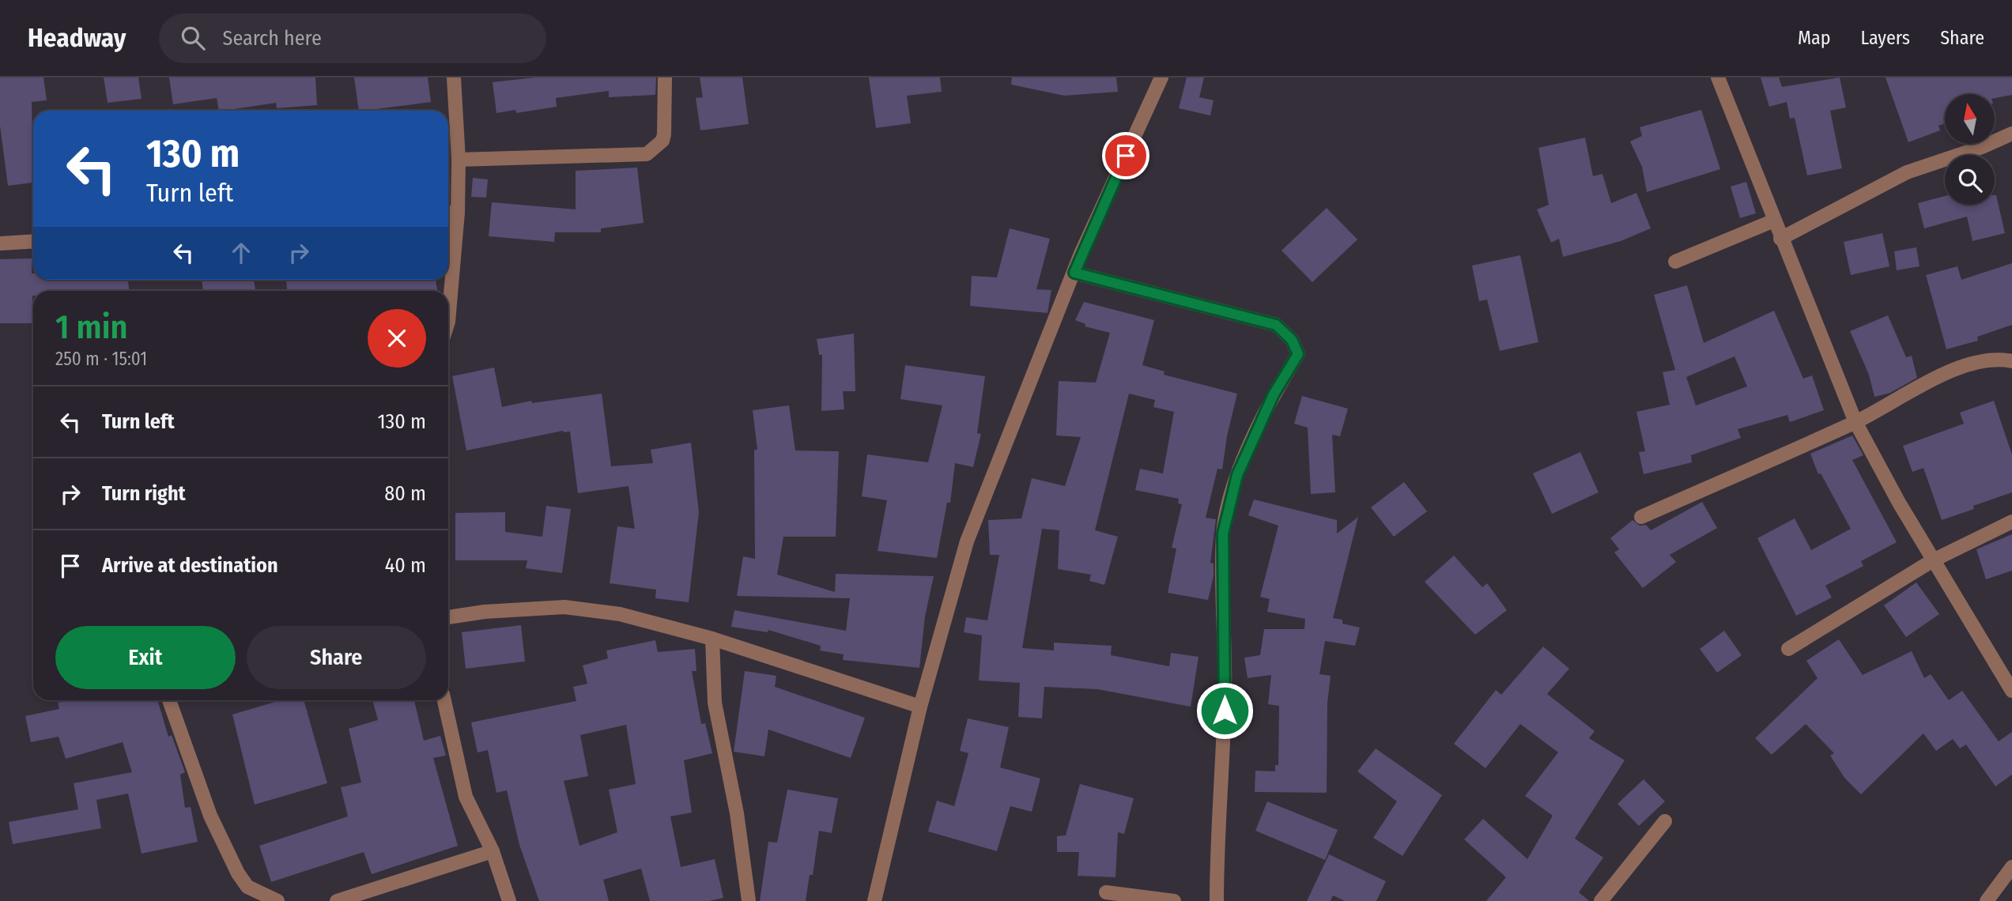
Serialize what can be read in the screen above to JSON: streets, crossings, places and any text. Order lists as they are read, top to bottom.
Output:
{
  "north": "top",
  "page": {
    "header": "Headway",
    "search": "Search here",
    "nav": ["Map", "Layers", "Share"],
    "turn": ["130 m", "Turn left"],
    "heading": ["1 min", "250 m · 15:01"],
    "list": [
      {
        "name": "Turn left",
        "value": "130 m"
      },
      {
        "name": "Turn right",
        "value": "80 m"
      },
      {
        "name": "Arrive at destination",
        "value": "40 m"
      }
    ],
    "buttons": ["Exit", "Share"]
  }
}
